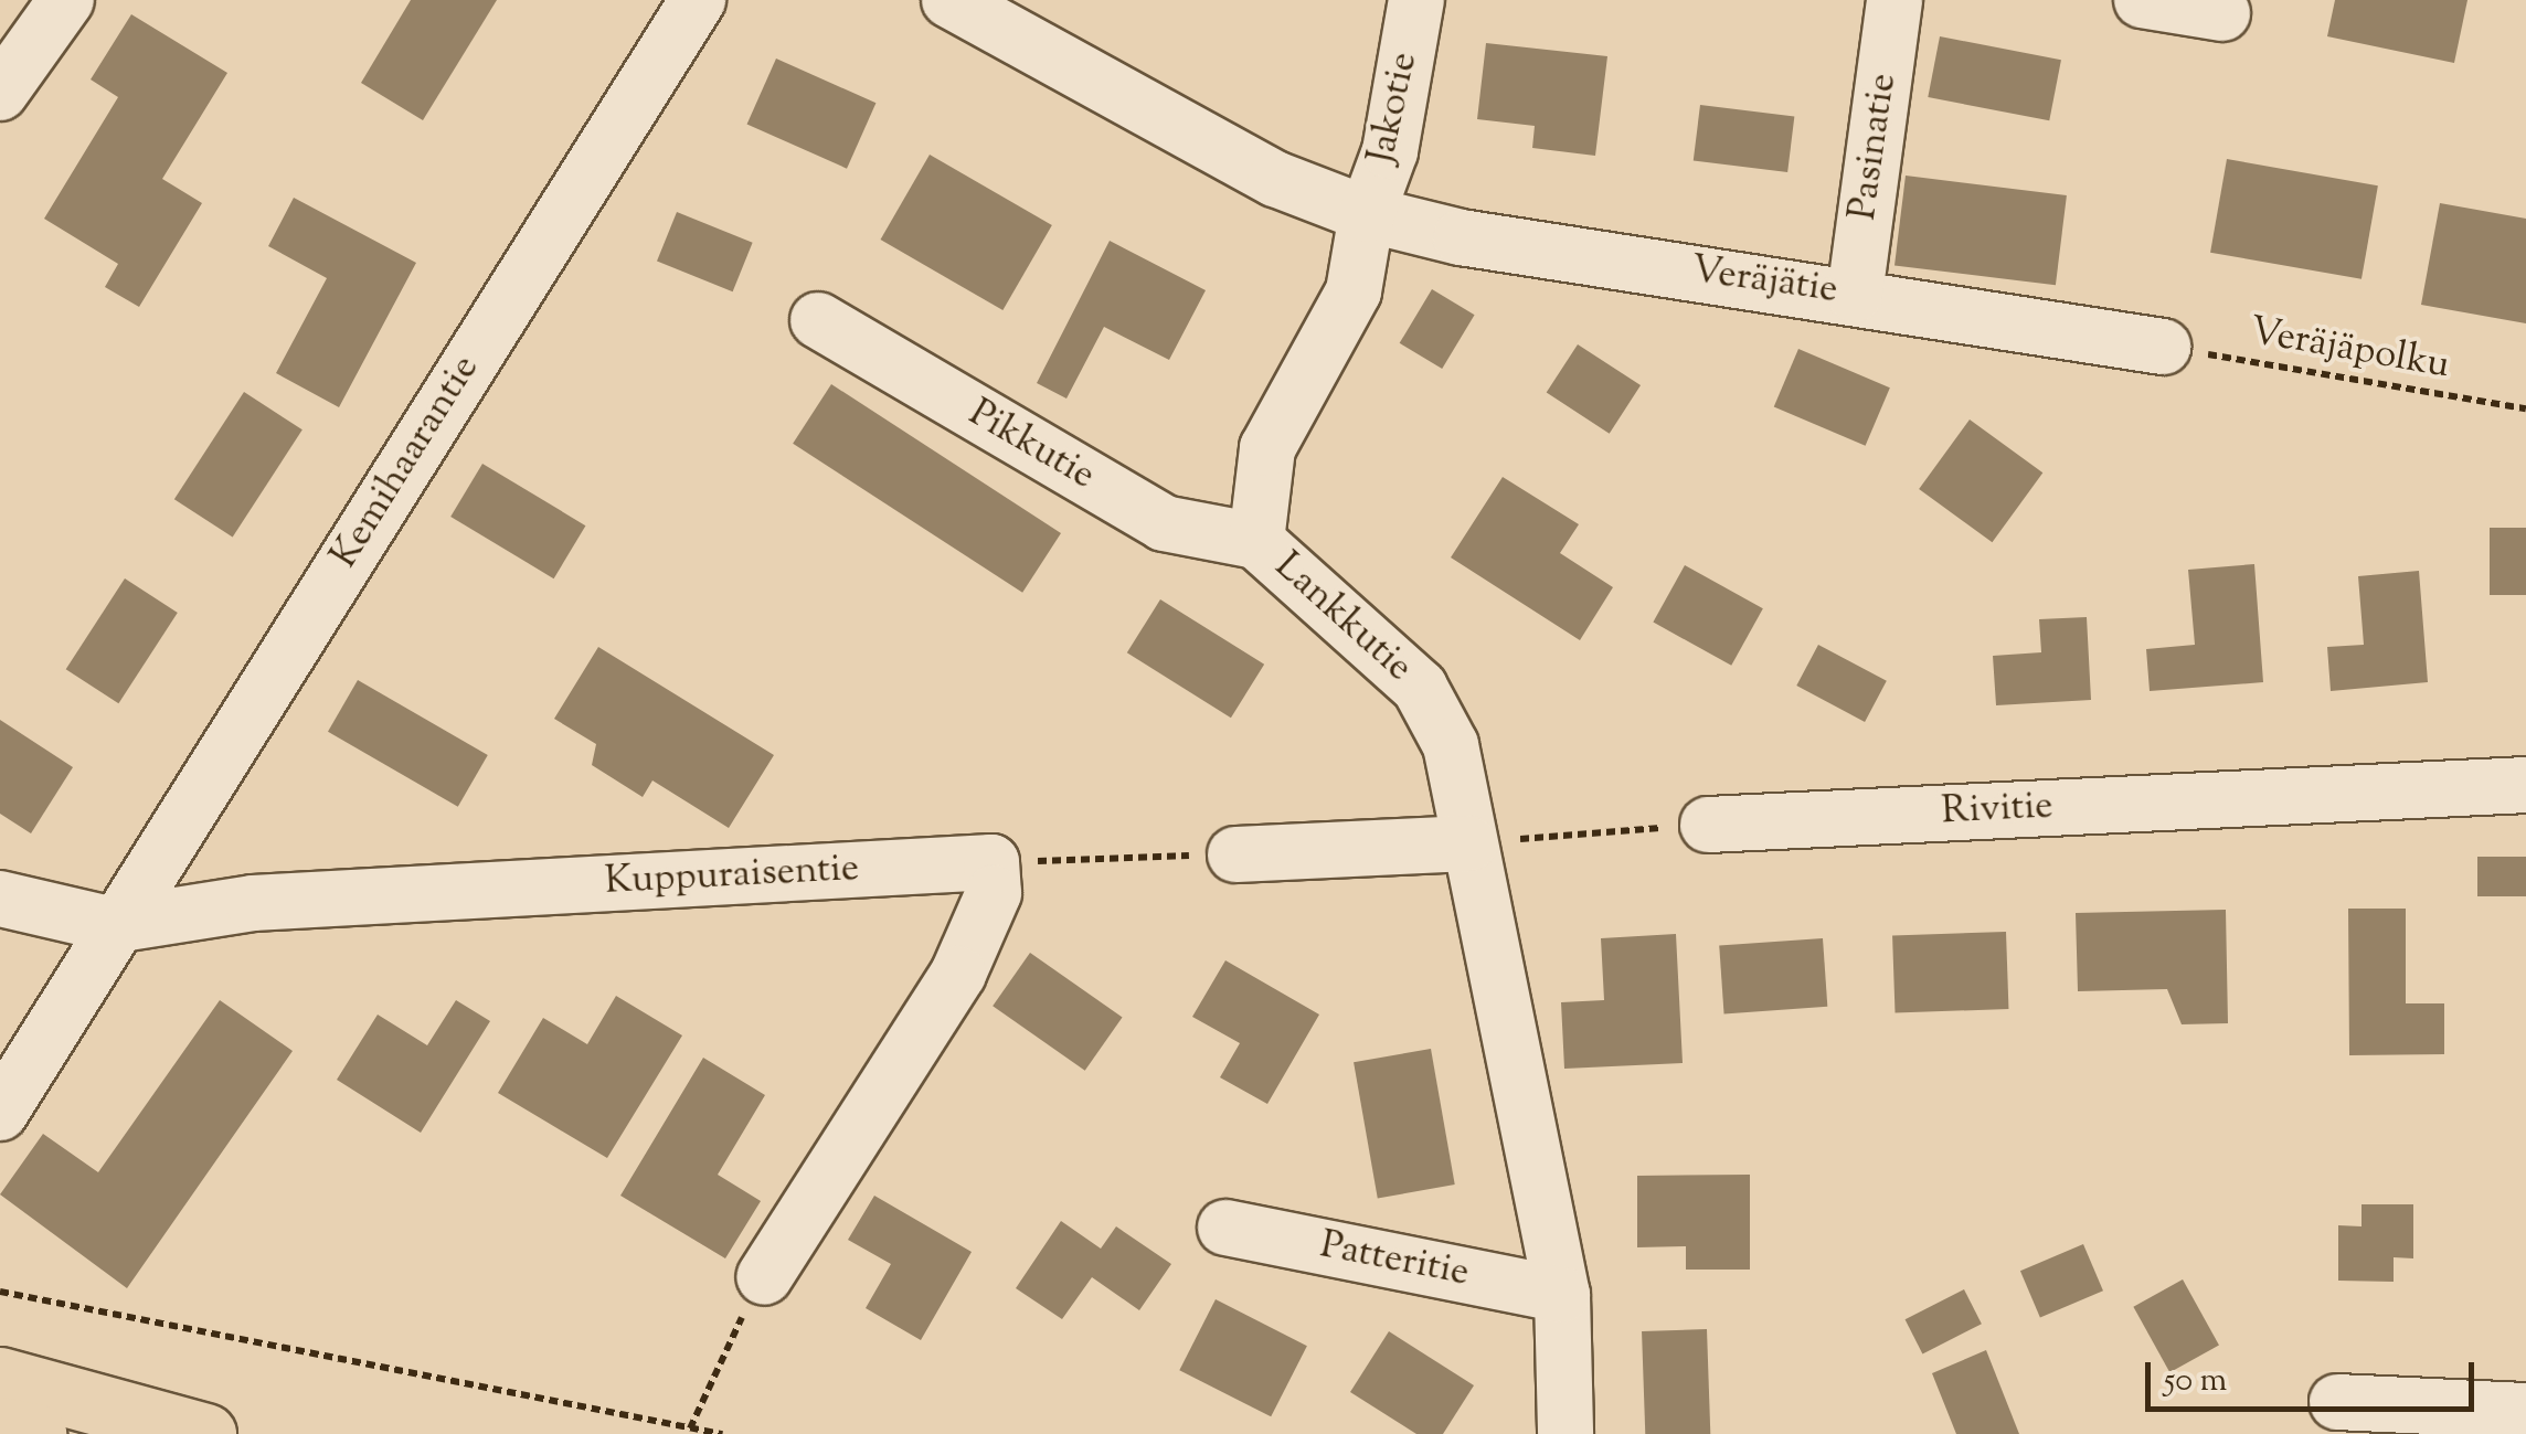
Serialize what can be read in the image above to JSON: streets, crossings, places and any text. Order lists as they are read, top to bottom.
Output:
{
  "streets": {
    "street": [
      "Jakotie",
      "Pasinatie",
      "Veräjätie",
      "Pikkutie",
      "Kemihaarantie",
      "Lankkutie",
      "Rivitie",
      "Kuppuraisentie",
      "Patteritie"
    ],
    "path": ["Veräjäpolku"]
  },
  "crossings": [
    ["Jakotie", "Veräjätie"],
    ["Jakotie", "Lankkutie"],
    ["Pasinatie", "Veräjätie"],
    ["Veräjätie", "Veräjäpolku"],
    ["Veräjätie", "Lankkutie"],
    ["Pikkutie", "Lankkutie"],
    ["Kemihaarantie", "Kuppuraisentie"],
    ["Lankkutie", "Patteritie"]
  ],
  "scale_bar": "50 m"
}
